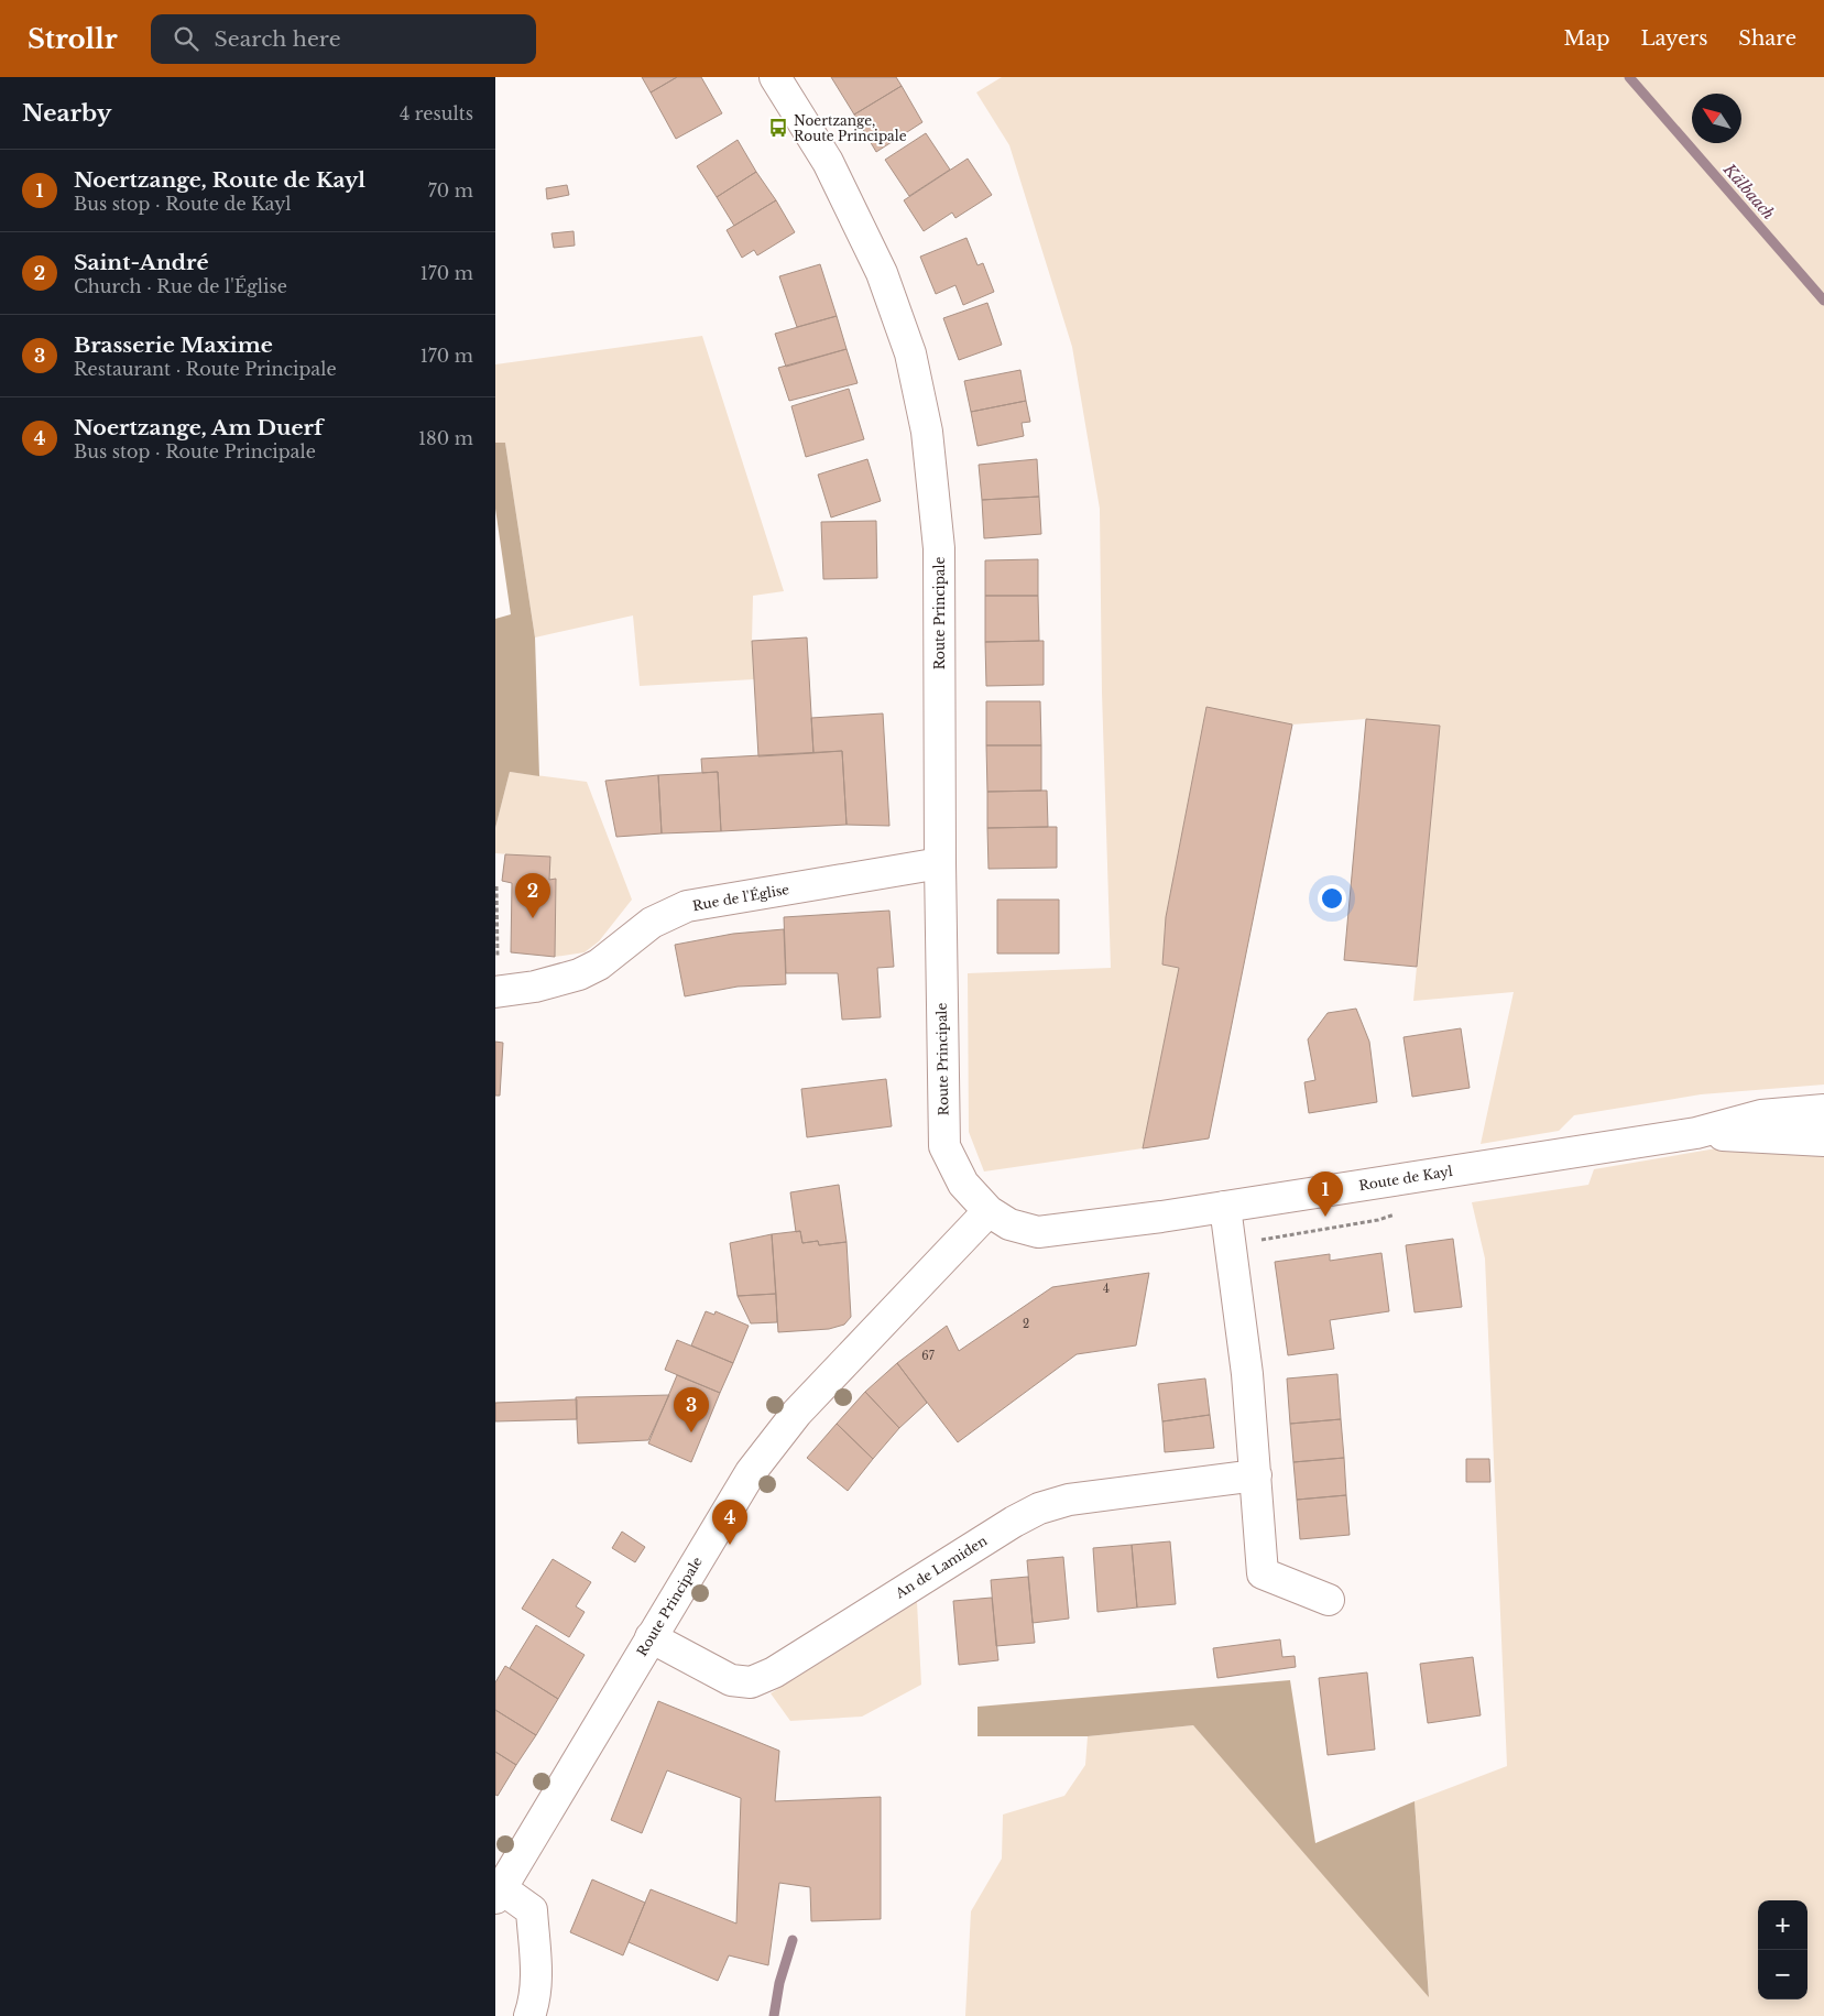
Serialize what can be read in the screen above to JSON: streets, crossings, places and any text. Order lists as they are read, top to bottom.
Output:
{
  "streets": {
    "main road": [
      "Route Principale",
      "Rue de l'Église",
      "Route de Kayl",
      "An de Lamiden"
    ]
  },
  "crossings": [
    ["Route Principale", "Rue de l'Église"],
    ["Route Principale", "Route de Kayl"],
    ["Route Principale", "An de Lamiden"]
  ],
  "water": ["Kälbaach"],
  "places": {
    "bus stop": ["Noertzange, Route Principale"]
  },
  "house_numbers": ["4", "2", "67"],
  "north": "top left",
  "page": {
    "header": "Strollr",
    "search": "Search here",
    "nav": ["Map", "Layers", "Share"],
    "heading": ["Nearby", "4 results"],
    "list": [
      {
        "mark": "1",
        "name": "Noertzange, Route de Kayl",
        "note": "Bus stop · Route de Kayl",
        "value": "70 m"
      },
      {
        "mark": "2",
        "name": "Saint-André",
        "note": "Church · Rue de l'Église",
        "value": "170 m"
      },
      {
        "mark": "3",
        "name": "Brasserie Maxime",
        "note": "Restaurant · Route Principale",
        "value": "170 m"
      },
      {
        "mark": "4",
        "name": "Noertzange, Am Duerf",
        "note": "Bus stop · Route Principale",
        "value": "180 m"
      }
    ],
    "pins": [
      "2",
      "1",
      "3",
      "4"
    ],
    "map_buttons": ["+", "−"]
  }
}
